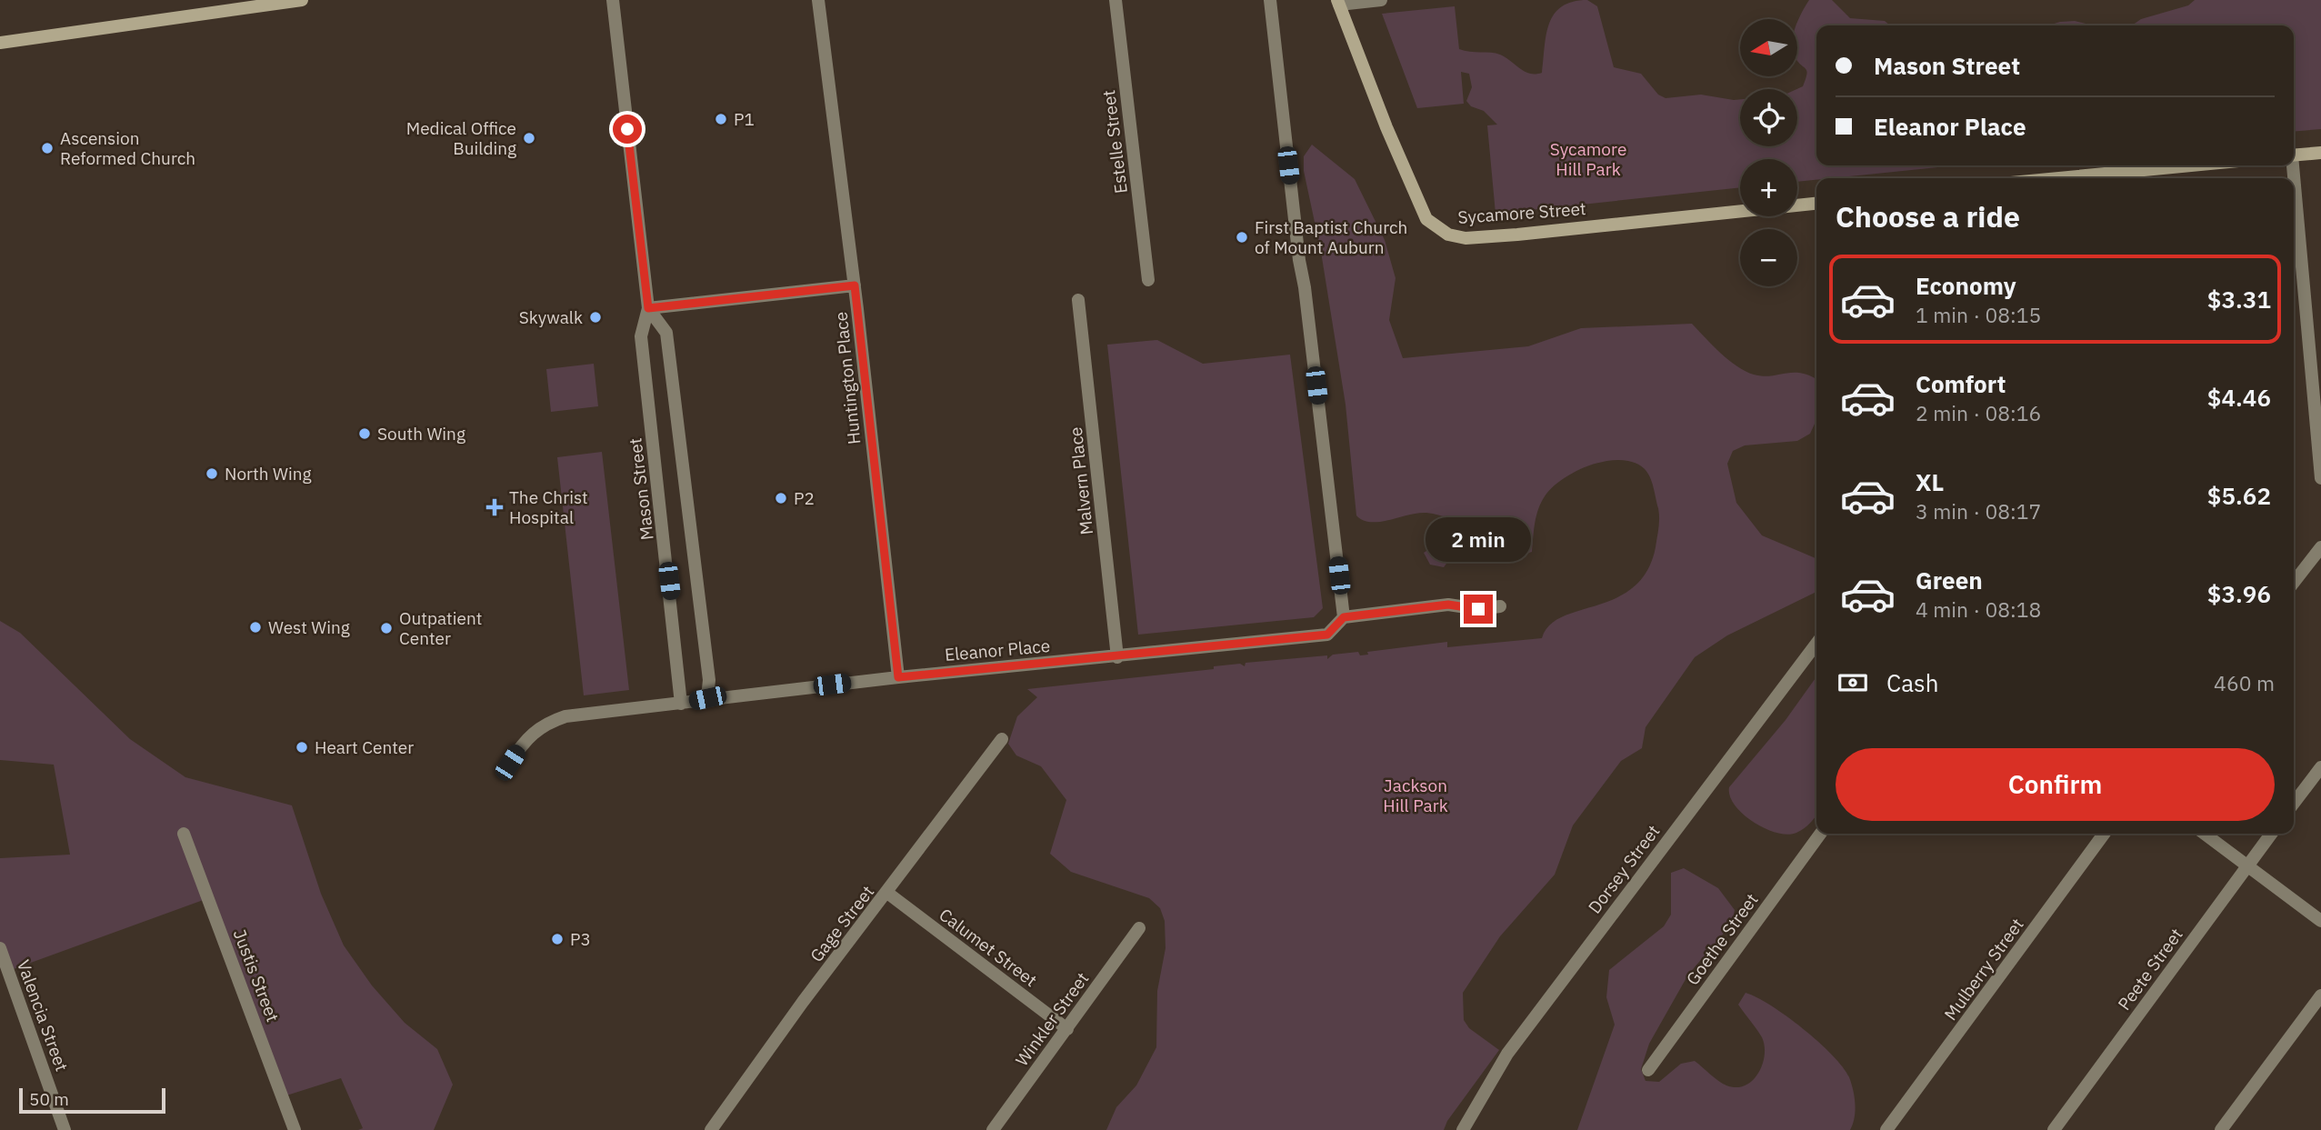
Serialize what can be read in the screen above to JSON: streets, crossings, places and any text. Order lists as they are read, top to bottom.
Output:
{
  "streets": {
    "main road": ["Sycamore Street"],
    "street": [
      "Estelle Street",
      "Huntington Place",
      "Malvern Place",
      "Mason Street",
      "Eleanor Place",
      "Dorsey Street",
      "Gage Street",
      "Goethe Street",
      "Calumet Street",
      "Mulberry Street",
      "Peete Street",
      "Justis Street",
      "Valencia Street",
      "Winkler Street"
    ]
  },
  "crossings": [
    ["Huntington Place", "Eleanor Place"],
    ["Malvern Place", "Eleanor Place"],
    ["Mason Street", "Eleanor Place"],
    ["Gage Street", "Calumet Street"],
    ["Calumet Street", "Winkler Street"]
  ],
  "parks": ["Sycamore Hill Park", "Jackson Hill Park"],
  "places": {
    "other": [
      "P1",
      "Medical Office Building",
      "Ascension Reformed Church",
      "First Baptist Church of Mount Auburn",
      "Skywalk",
      "South Wing",
      "North Wing",
      "P2",
      "West Wing",
      "Outpatient Center",
      "Heart Center",
      "P3"
    ],
    "health": ["The Christ Hospital"]
  },
  "scale_bar": "50 m",
  "north": "left",
  "page": {
    "map_buttons": ["+", "−"],
    "banner": ["Mason Street", "Eleanor Place"],
    "heading": "Choose a ride",
    "list": [
      {
        "name": "Economy",
        "note": "1 min · 08:15",
        "value": "$3.31"
      },
      {
        "name": "Comfort",
        "note": "2 min · 08:16",
        "value": "$4.46"
      },
      {
        "name": "XL",
        "note": "3 min · 08:17",
        "value": "$5.62"
      },
      {
        "name": "Green",
        "note": "4 min · 08:18",
        "value": "$3.96"
      }
    ],
    "bubble": "2 min",
    "pay": ["Cash", "460 m"],
    "buttons": "Confirm",
    "scale": "50 m"
  }
}
